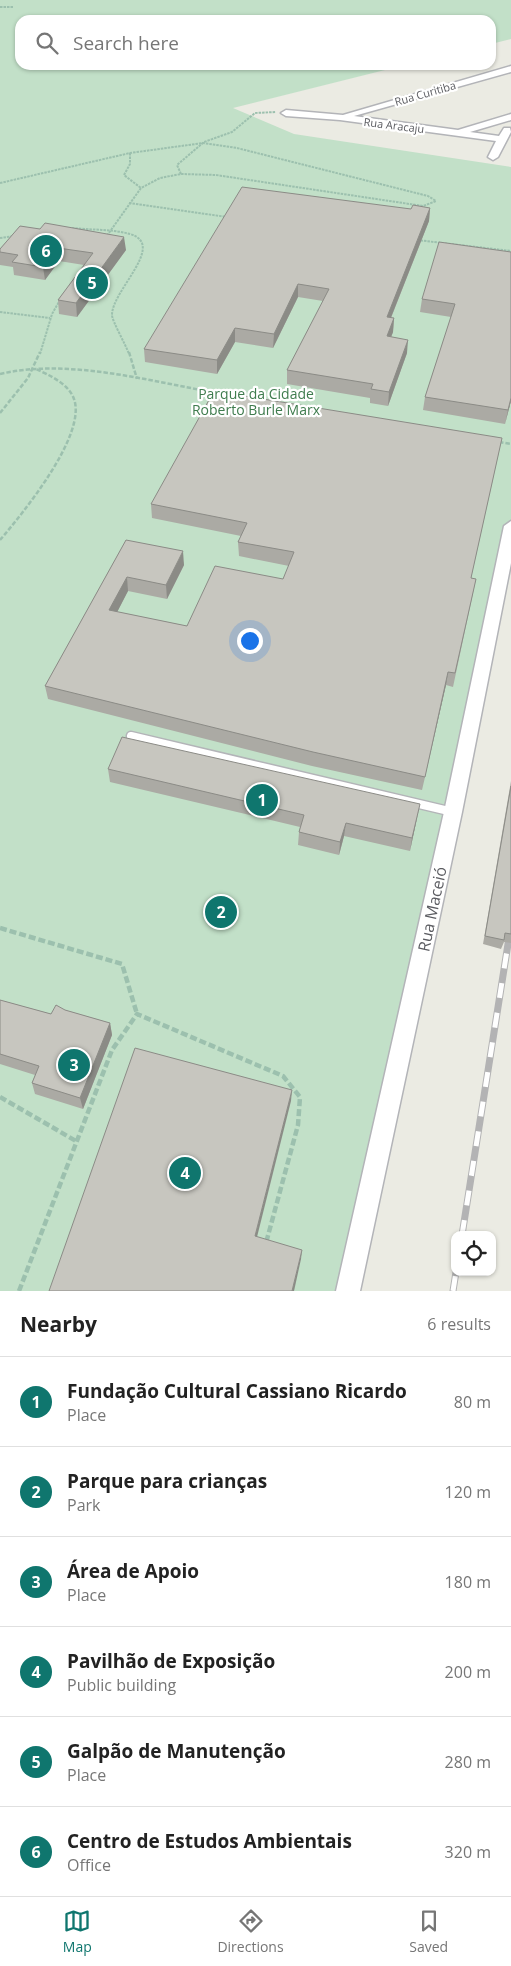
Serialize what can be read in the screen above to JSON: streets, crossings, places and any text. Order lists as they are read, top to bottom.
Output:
{
  "streets": {
    "street": ["Rua Curitiba", "Rua Aracaju", "Rua Maceió"]
  },
  "crossings": [
    ["Rua Curitiba", "Rua Aracaju"]
  ],
  "parks": ["Parque da Cidade Roberto Burle Marx"],
  "page": {
    "search": "Search here",
    "pins": [
      "6",
      "5",
      "1",
      "2",
      "3",
      "4"
    ],
    "heading": ["Nearby", "6 results"],
    "list": [
      {
        "mark": "1",
        "name": "Fundação Cultural Cassiano Ricardo",
        "note": "Place",
        "value": "80 m"
      },
      {
        "mark": "2",
        "name": "Parque para crianças",
        "note": "Park",
        "value": "120 m"
      },
      {
        "mark": "3",
        "name": "Área de Apoio",
        "note": "Place",
        "value": "180 m"
      },
      {
        "mark": "4",
        "name": "Pavilhão de Exposição",
        "note": "Public building",
        "value": "200 m"
      },
      {
        "mark": "5",
        "name": "Galpão de Manutenção",
        "note": "Place",
        "value": "280 m"
      },
      {
        "mark": "6",
        "name": "Centro de Estudos Ambientais",
        "note": "Office",
        "value": "320 m"
      }
    ],
    "nav": ["Map", "Directions", "Saved"]
  }
}
